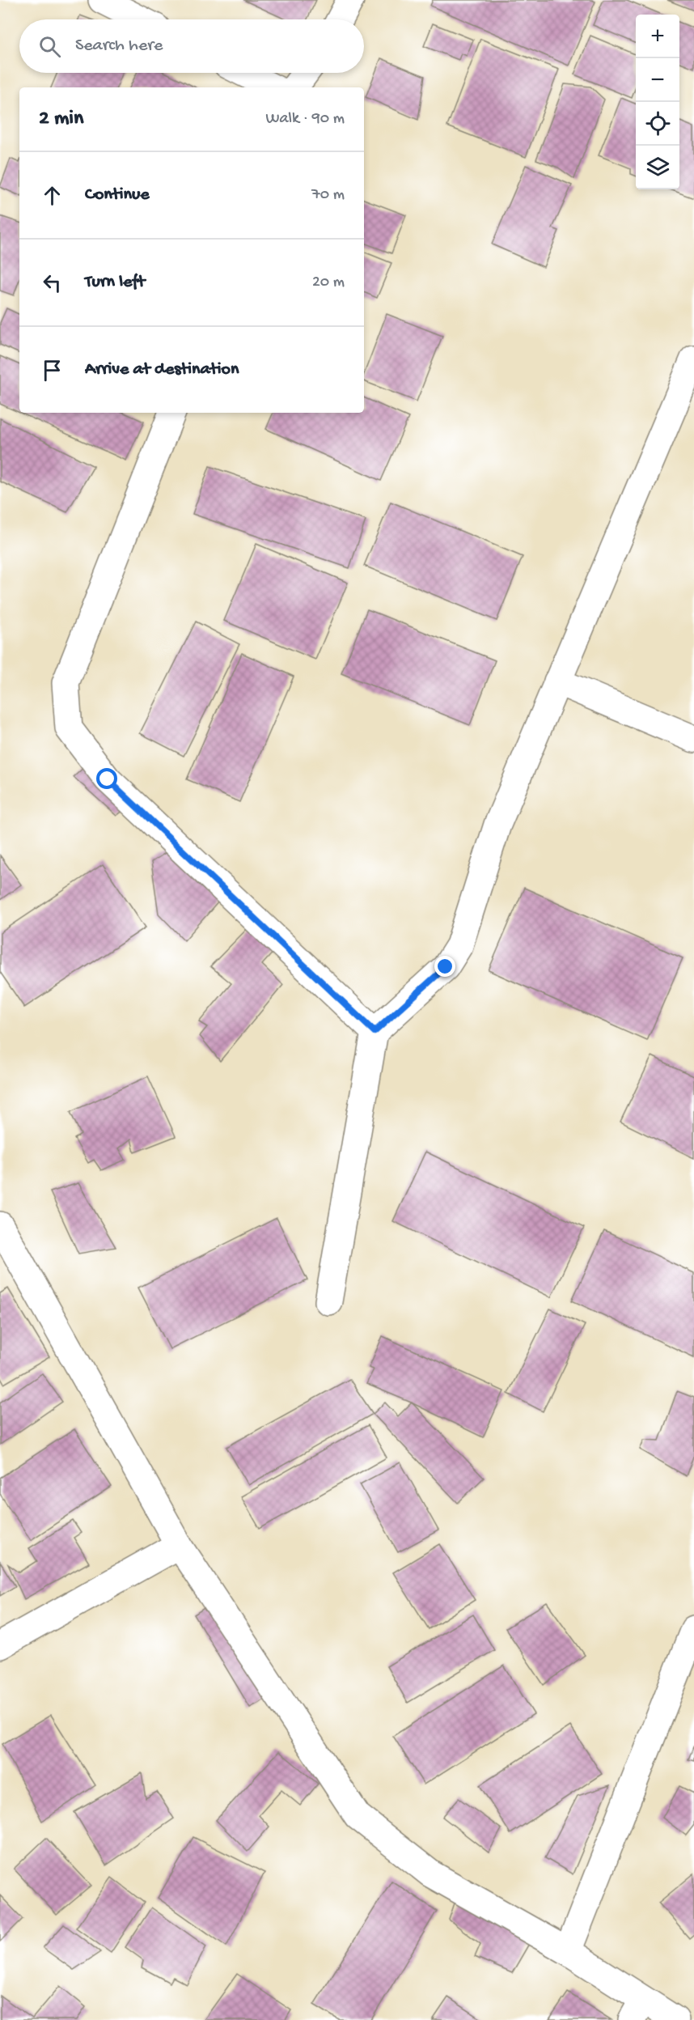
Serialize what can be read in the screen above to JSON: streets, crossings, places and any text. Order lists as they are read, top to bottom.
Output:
{
  "page": {
    "map_buttons": ["+", "−"],
    "search": "Search here",
    "heading": ["2 min", "Walk · 90 m"],
    "list": [
      ["Continue", "70 m"],
      ["Turn left", "20 m"],
      "Arrive at destination"
    ]
  }
}
